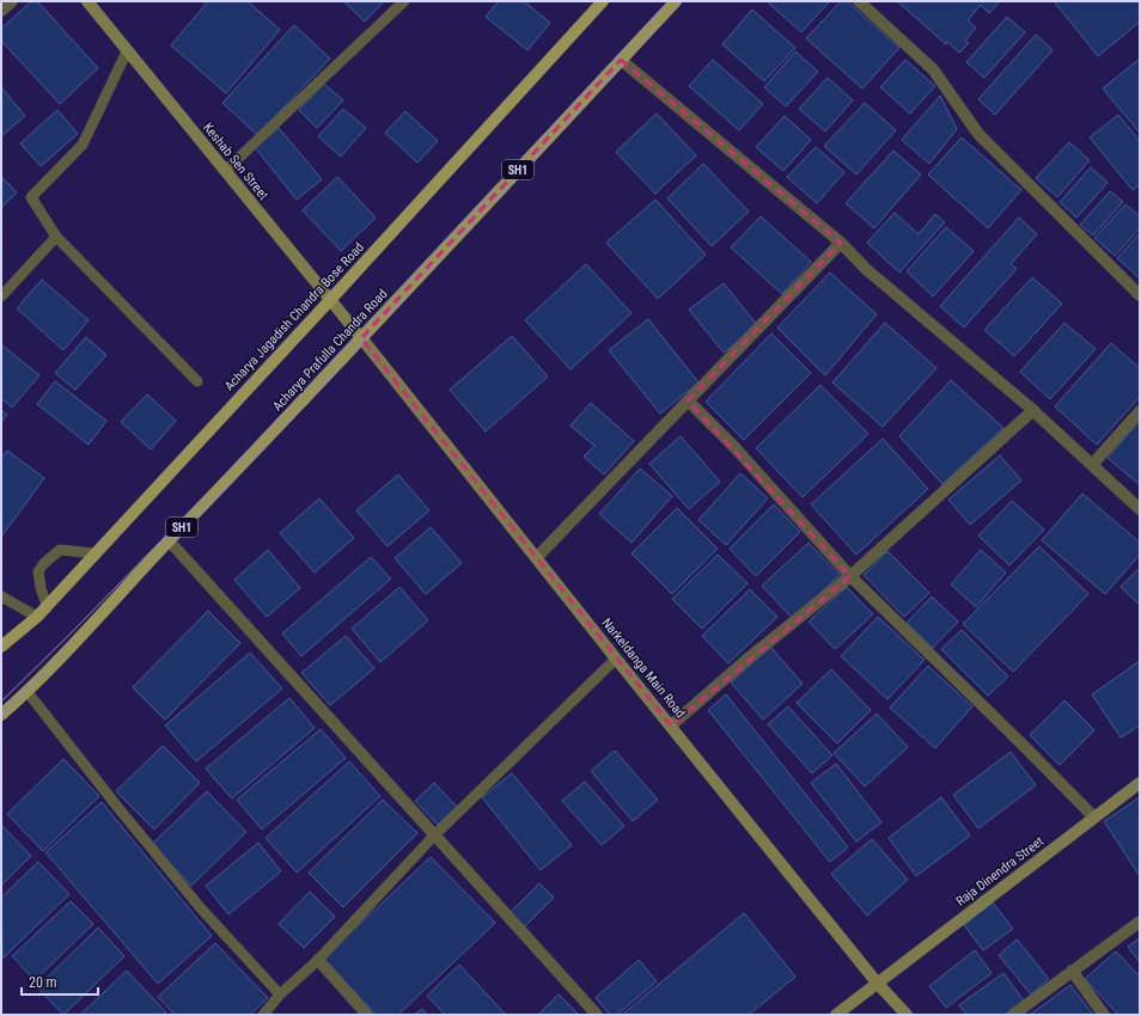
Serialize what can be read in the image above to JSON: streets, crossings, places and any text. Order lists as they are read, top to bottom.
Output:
{
  "streets": {
    "main road": [
      "Keshab Sen Street",
      "SH1",
      "Acharya Jagadish Chandra Bose Road",
      "Acharya Prafulla Chandra Road",
      "Narkeldanga Main Road",
      "Raja Dinendra Street"
    ]
  },
  "crossings": [
    ["Keshab Sen Street", "Acharya Jagadish Chandra Bose Road"],
    ["Keshab Sen Street", "Acharya Prafulla Chandra Road"],
    ["Keshab Sen Street", "Narkeldanga Main Road"],
    ["Acharya Prafulla Chandra Road", "Narkeldanga Main Road"],
    ["Narkeldanga Main Road", "Raja Dinendra Street"]
  ],
  "scale_bar": "20 m"
}
